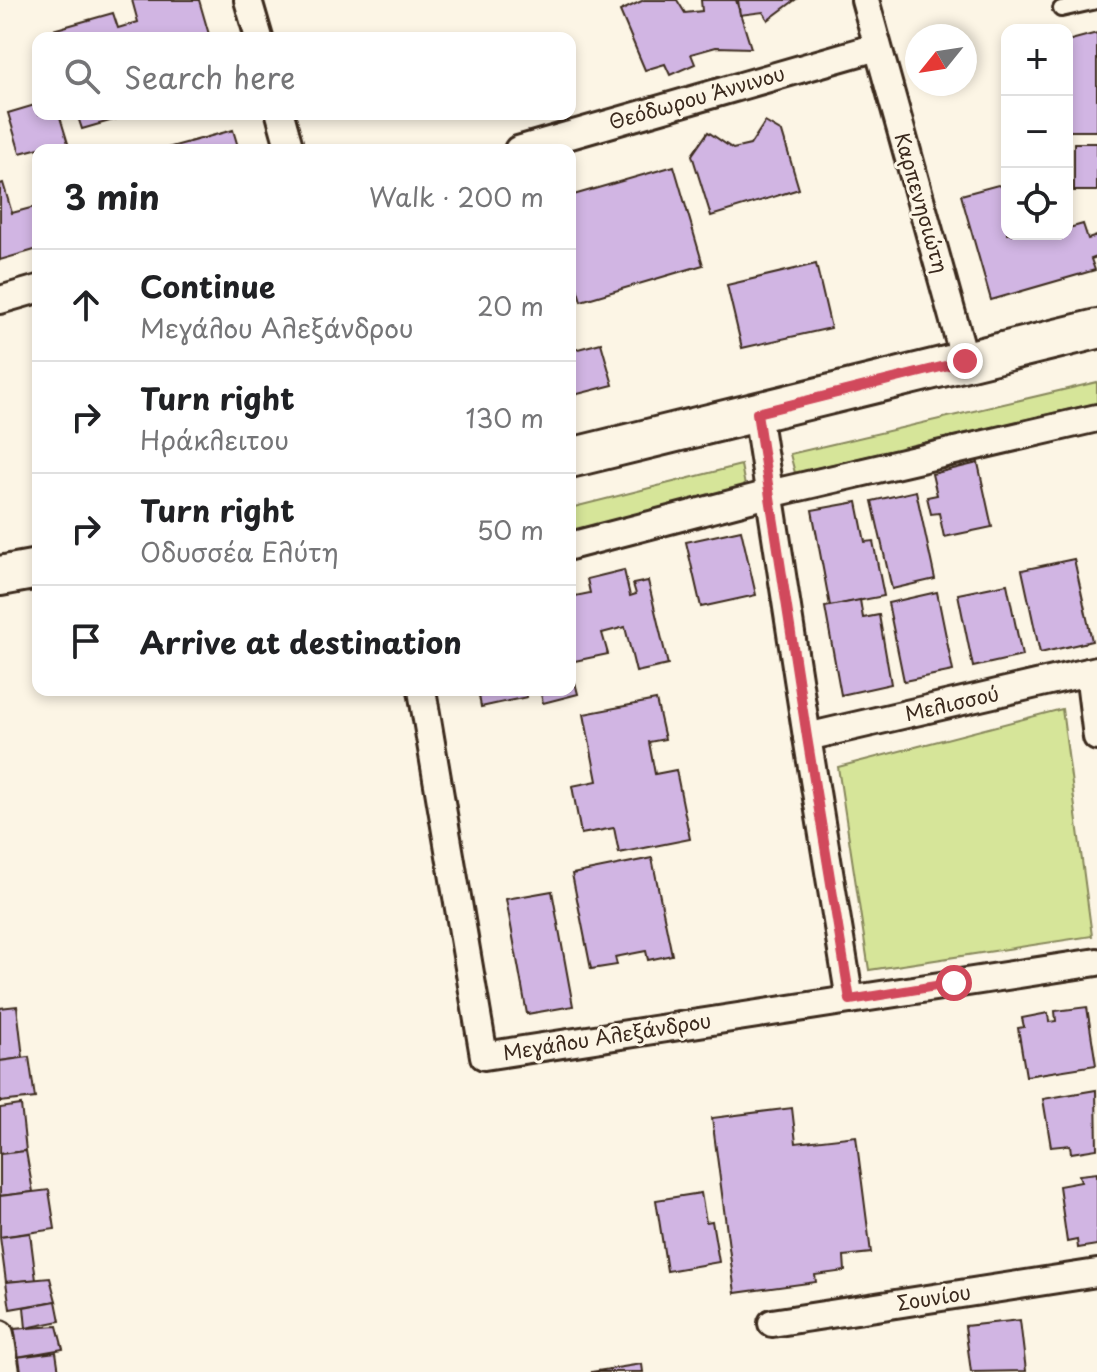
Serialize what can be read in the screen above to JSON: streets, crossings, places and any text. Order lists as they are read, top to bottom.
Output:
{
  "streets": {
    "street": [
      "Θεόδωρου Άννινου",
      "Καρπενησιώτη",
      "Μελισσού",
      "Μεγάλου Αλεξάνδρου",
      "Σουνίου"
    ]
  },
  "crossings": [
    ["Θεόδωρου Άννινου", "Καρπενησιώτη"]
  ],
  "north": "bottom left",
  "page": {
    "map_buttons": ["+", "−"],
    "search": "Search here",
    "heading": ["3 min", "Walk · 200 m"],
    "list": [
      ["Continue", "Μεγάλου Αλεξάνδρου", "20 m"],
      ["Turn right", "Ηράκλειτου", "130 m"],
      ["Turn right", "Οδυσσέα Ελύτη", "50 m"],
      "Arrive at destination"
    ]
  }
}
